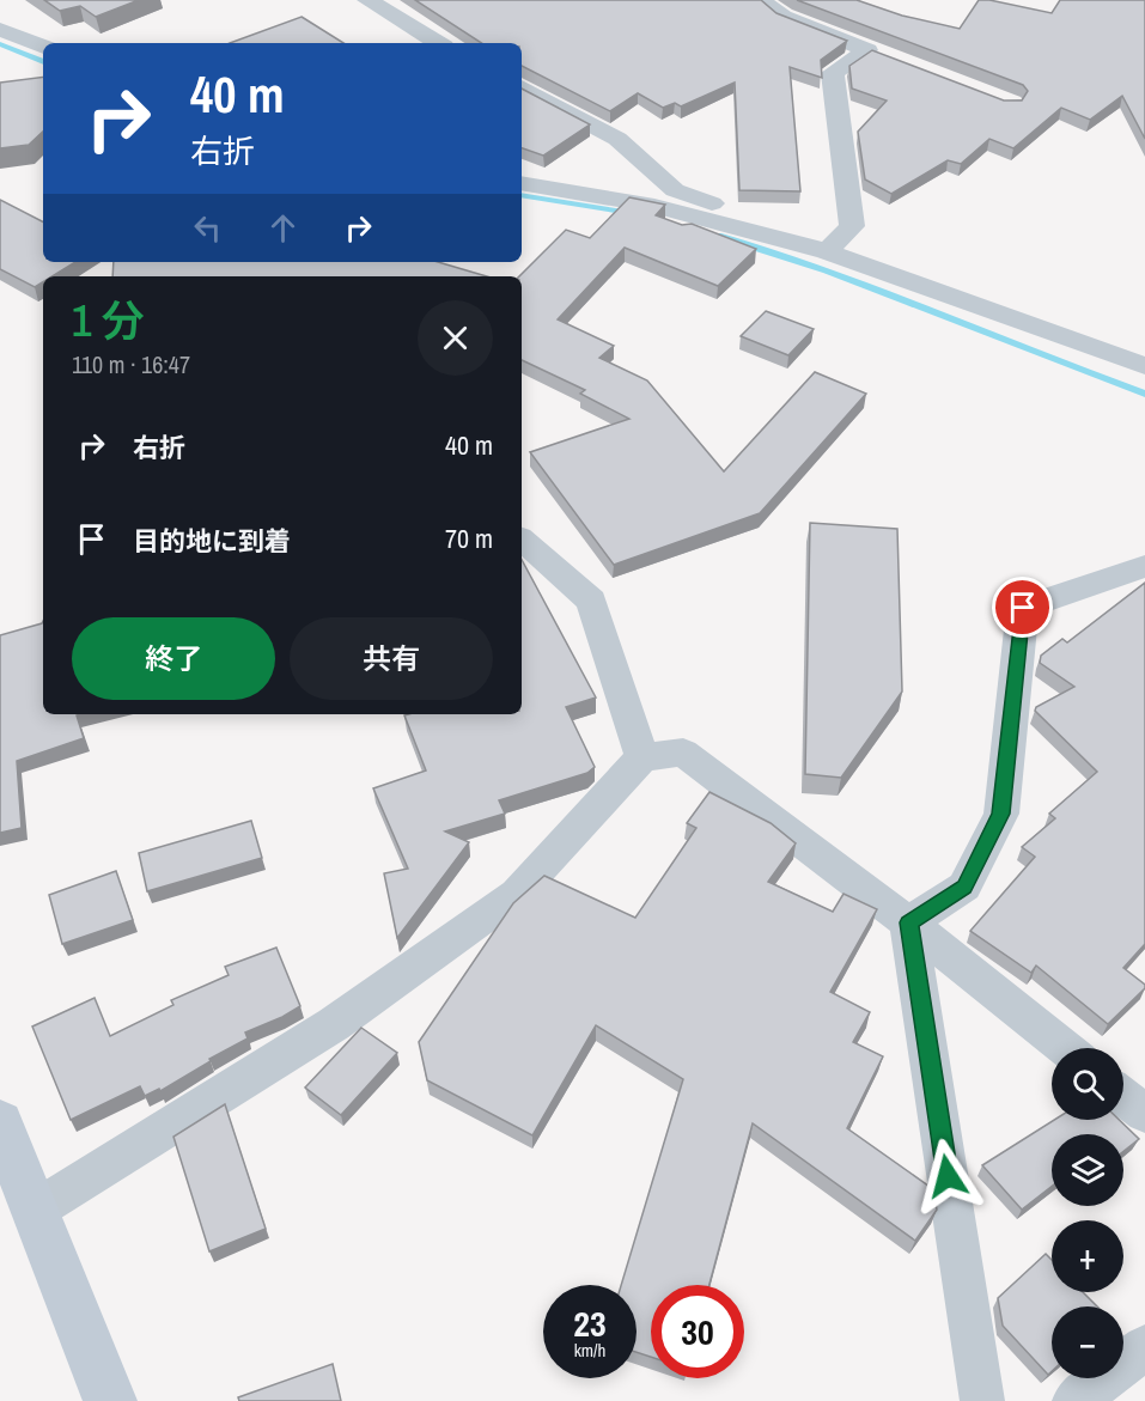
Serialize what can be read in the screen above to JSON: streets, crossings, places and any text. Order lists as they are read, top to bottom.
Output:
{
  "page": {
    "turn": ["40 m", "右折"],
    "heading": ["1 分", "110 m · 16:47"],
    "list": [
      {
        "name": "右折",
        "value": "40 m"
      },
      {
        "name": "目的地に到着",
        "value": "70 m"
      }
    ],
    "buttons": ["終了", "共有"],
    "map_buttons": ["+", "−"],
    "speed": "23 km/h",
    "limit": "30"
  }
}
